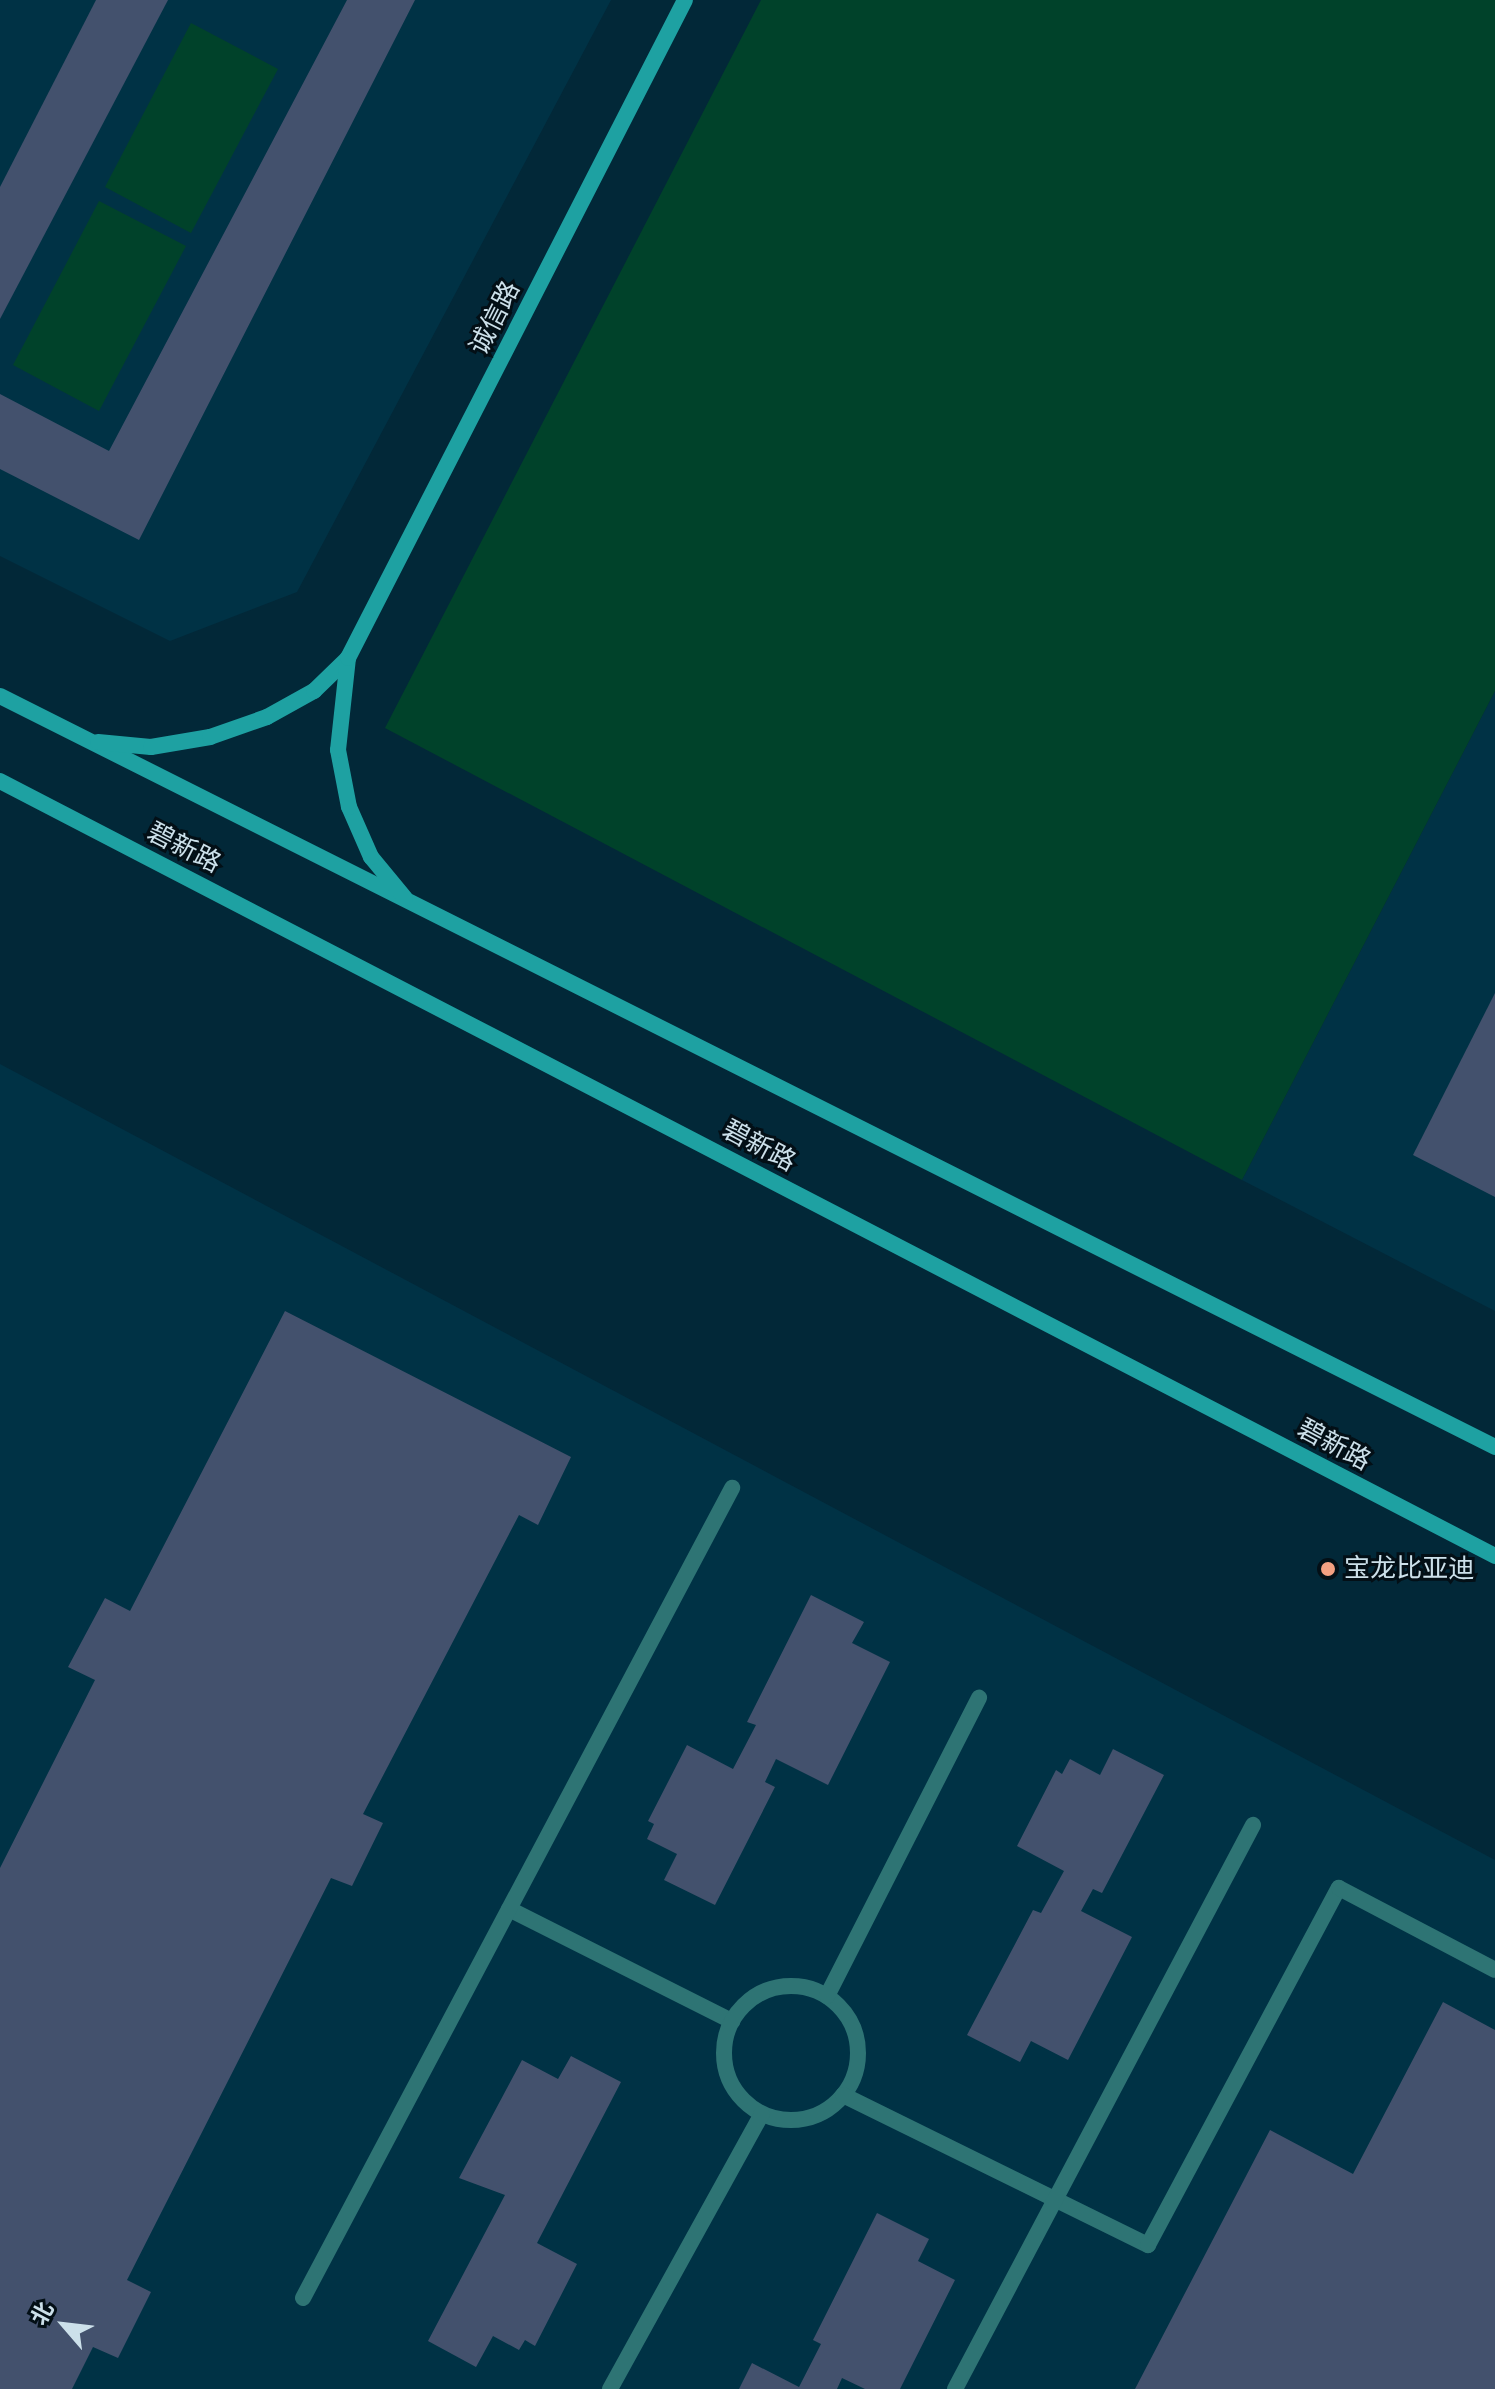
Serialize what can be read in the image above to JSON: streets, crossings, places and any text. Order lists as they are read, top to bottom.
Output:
{
  "streets": {
    "main road": ["诚信路", "碧新路"]
  },
  "crossings": [
    ["诚信路", "碧新路"]
  ],
  "places": ["宝龙比亚迪"],
  "north": "top left"
}
